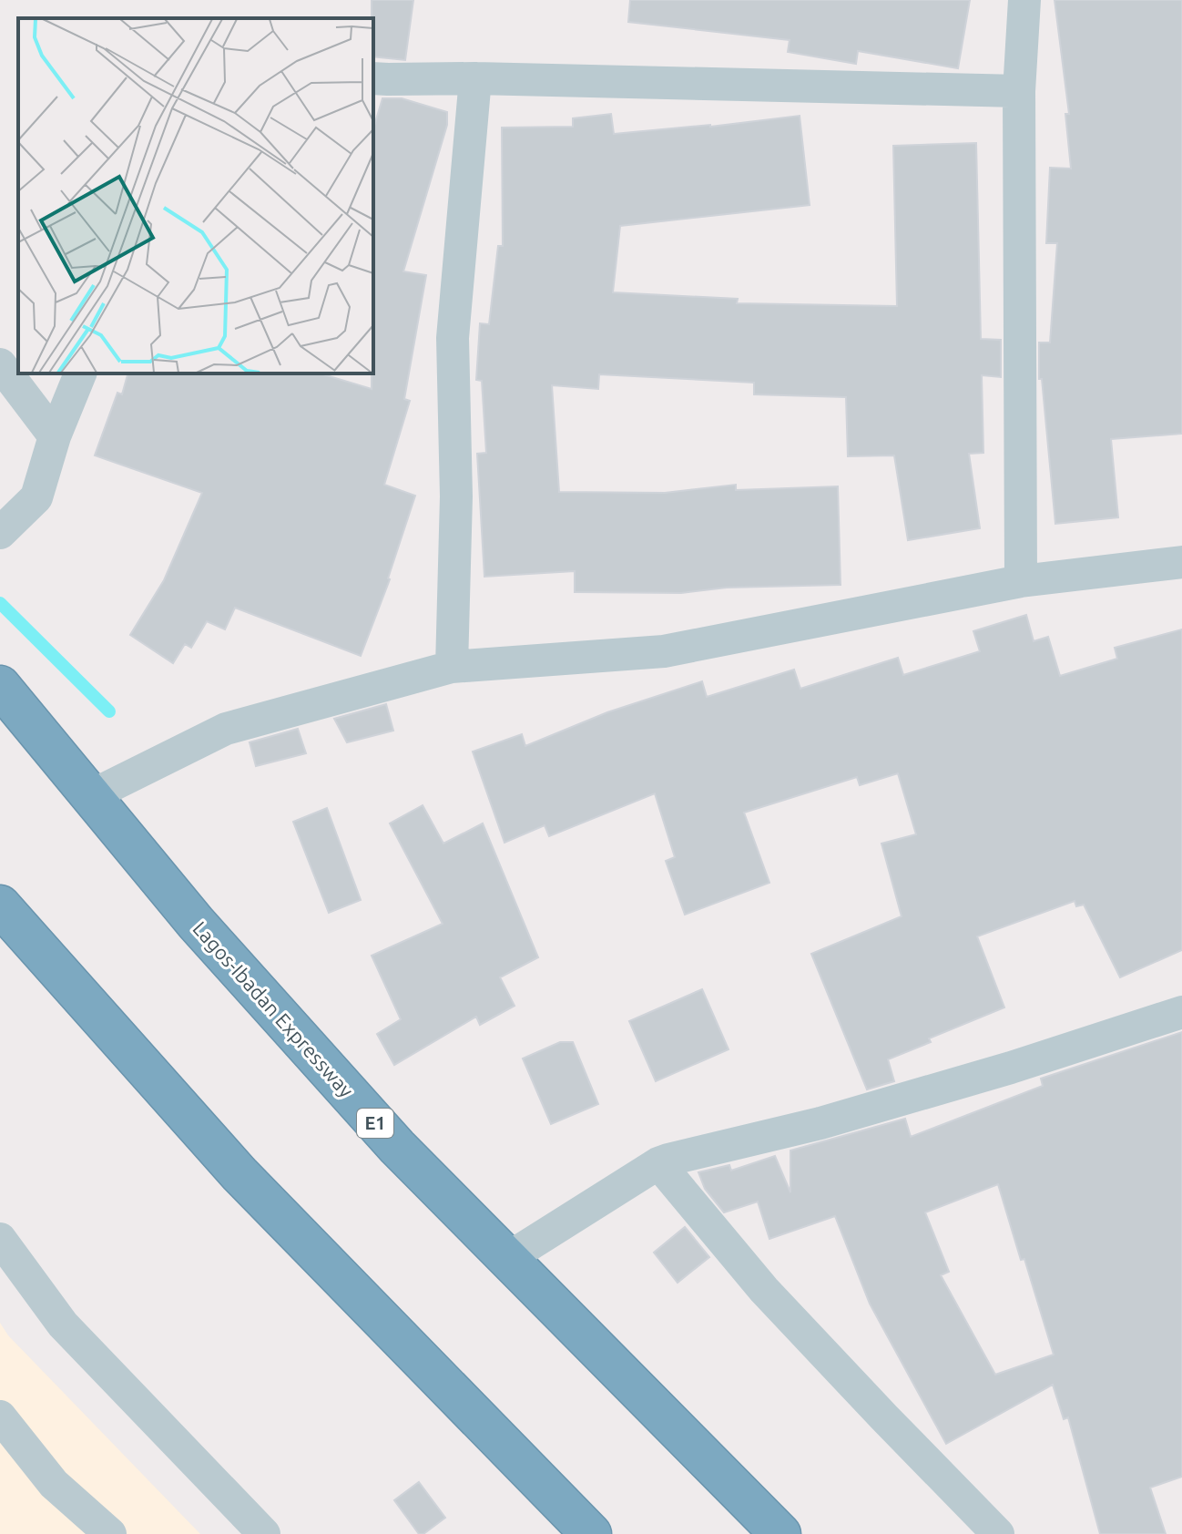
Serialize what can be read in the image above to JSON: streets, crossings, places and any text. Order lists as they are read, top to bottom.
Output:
{
  "streets": {
    "highway": ["Lagos-Ibadan Expressway", "E1"]
  }
}
